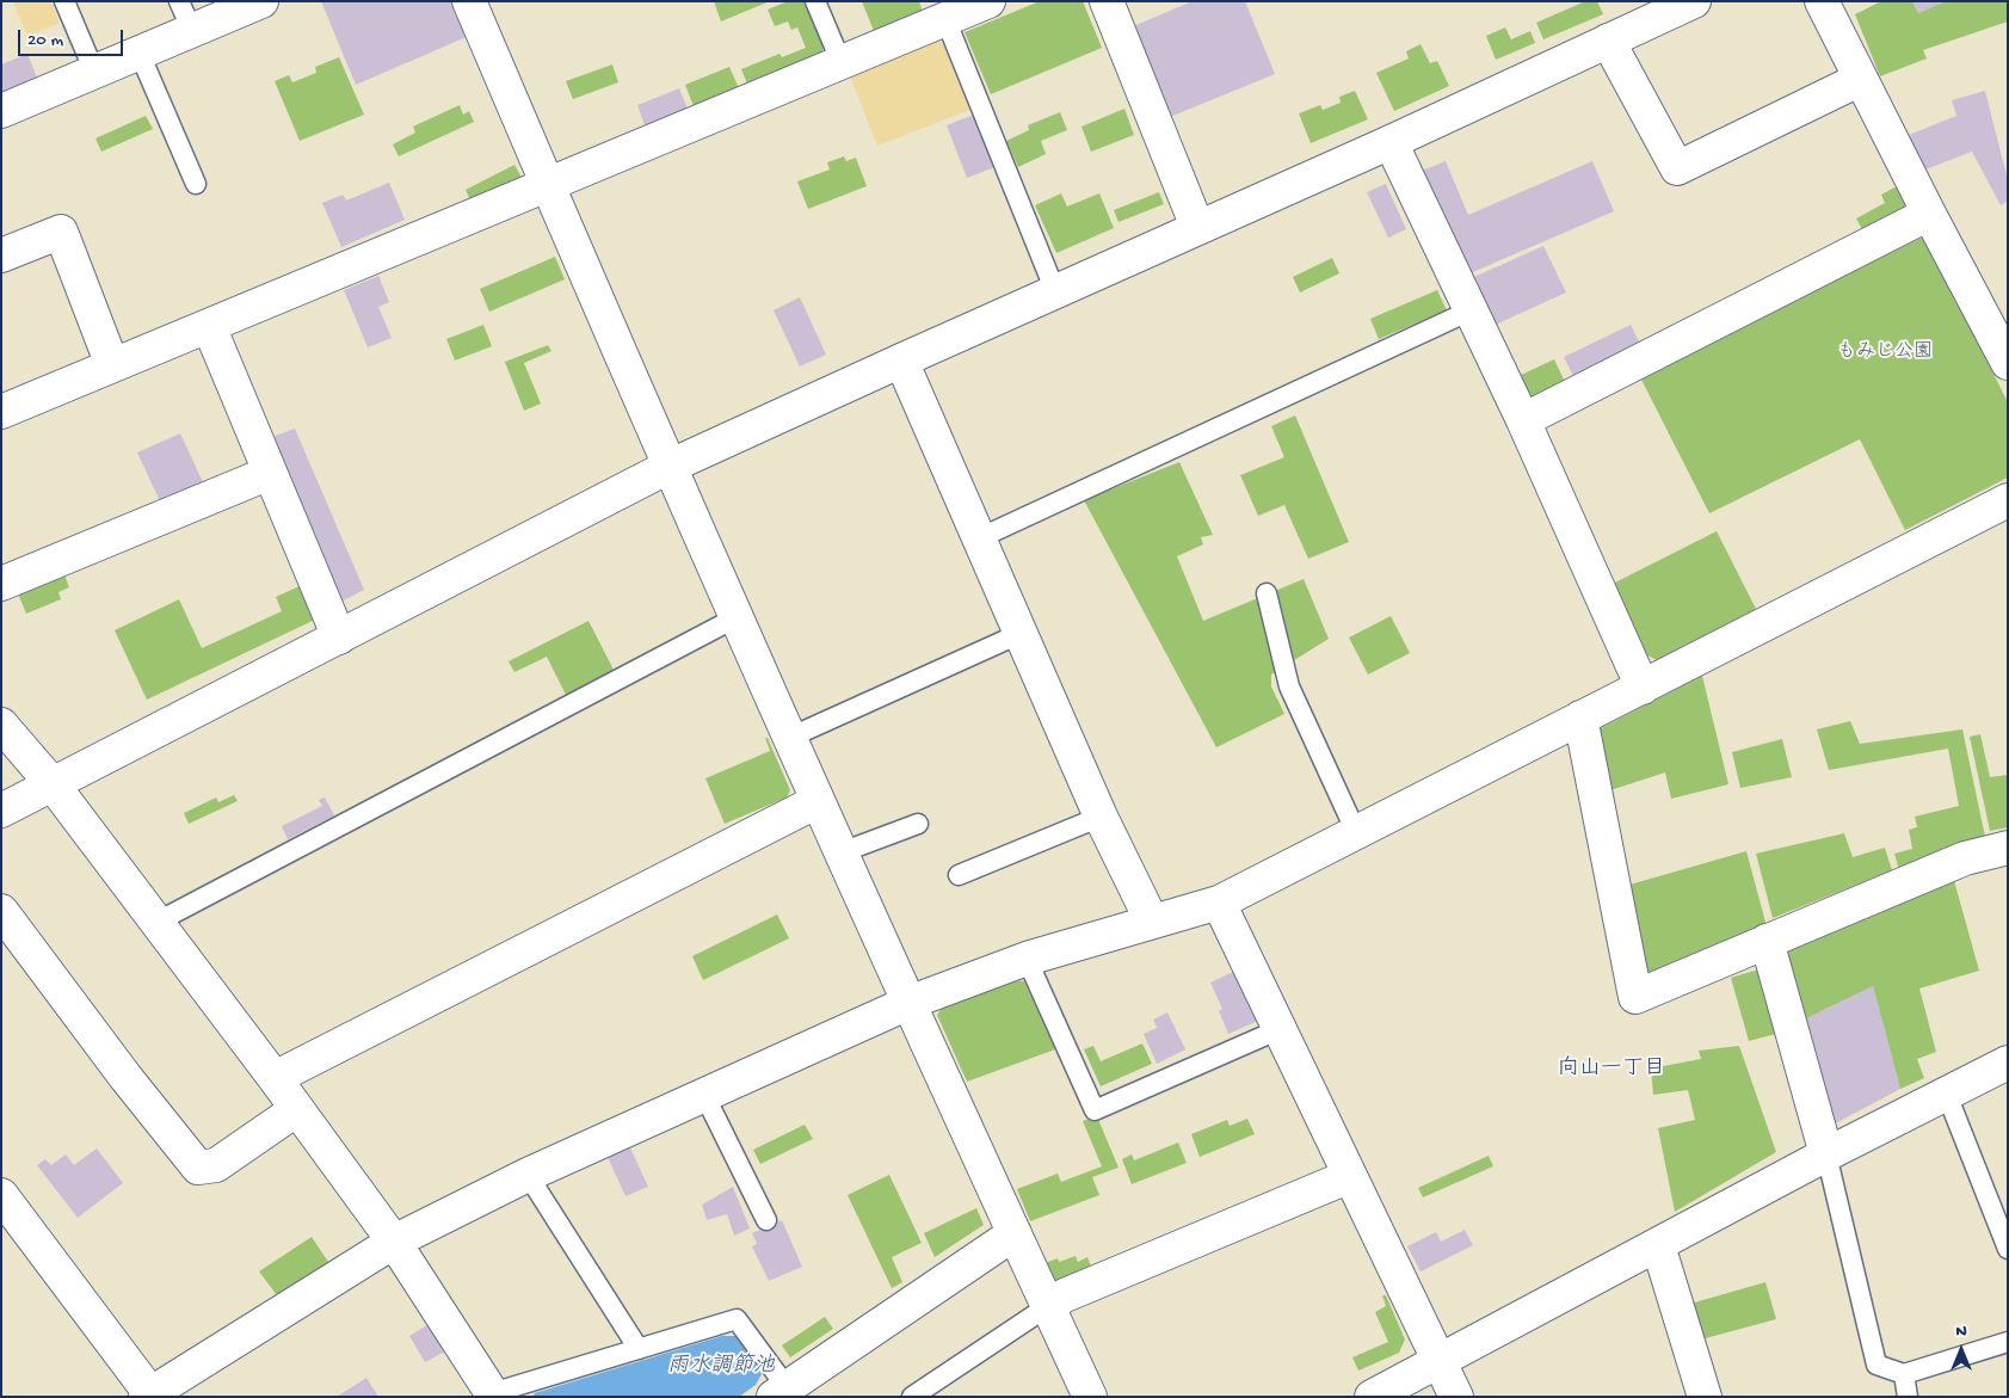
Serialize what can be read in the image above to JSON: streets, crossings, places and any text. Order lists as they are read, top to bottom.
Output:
{
  "districts": ["向山一丁目"],
  "water": ["雨水調節池"],
  "parks": ["もみじ公園"],
  "scale_bar": "20 m",
  "north": "top"
}
